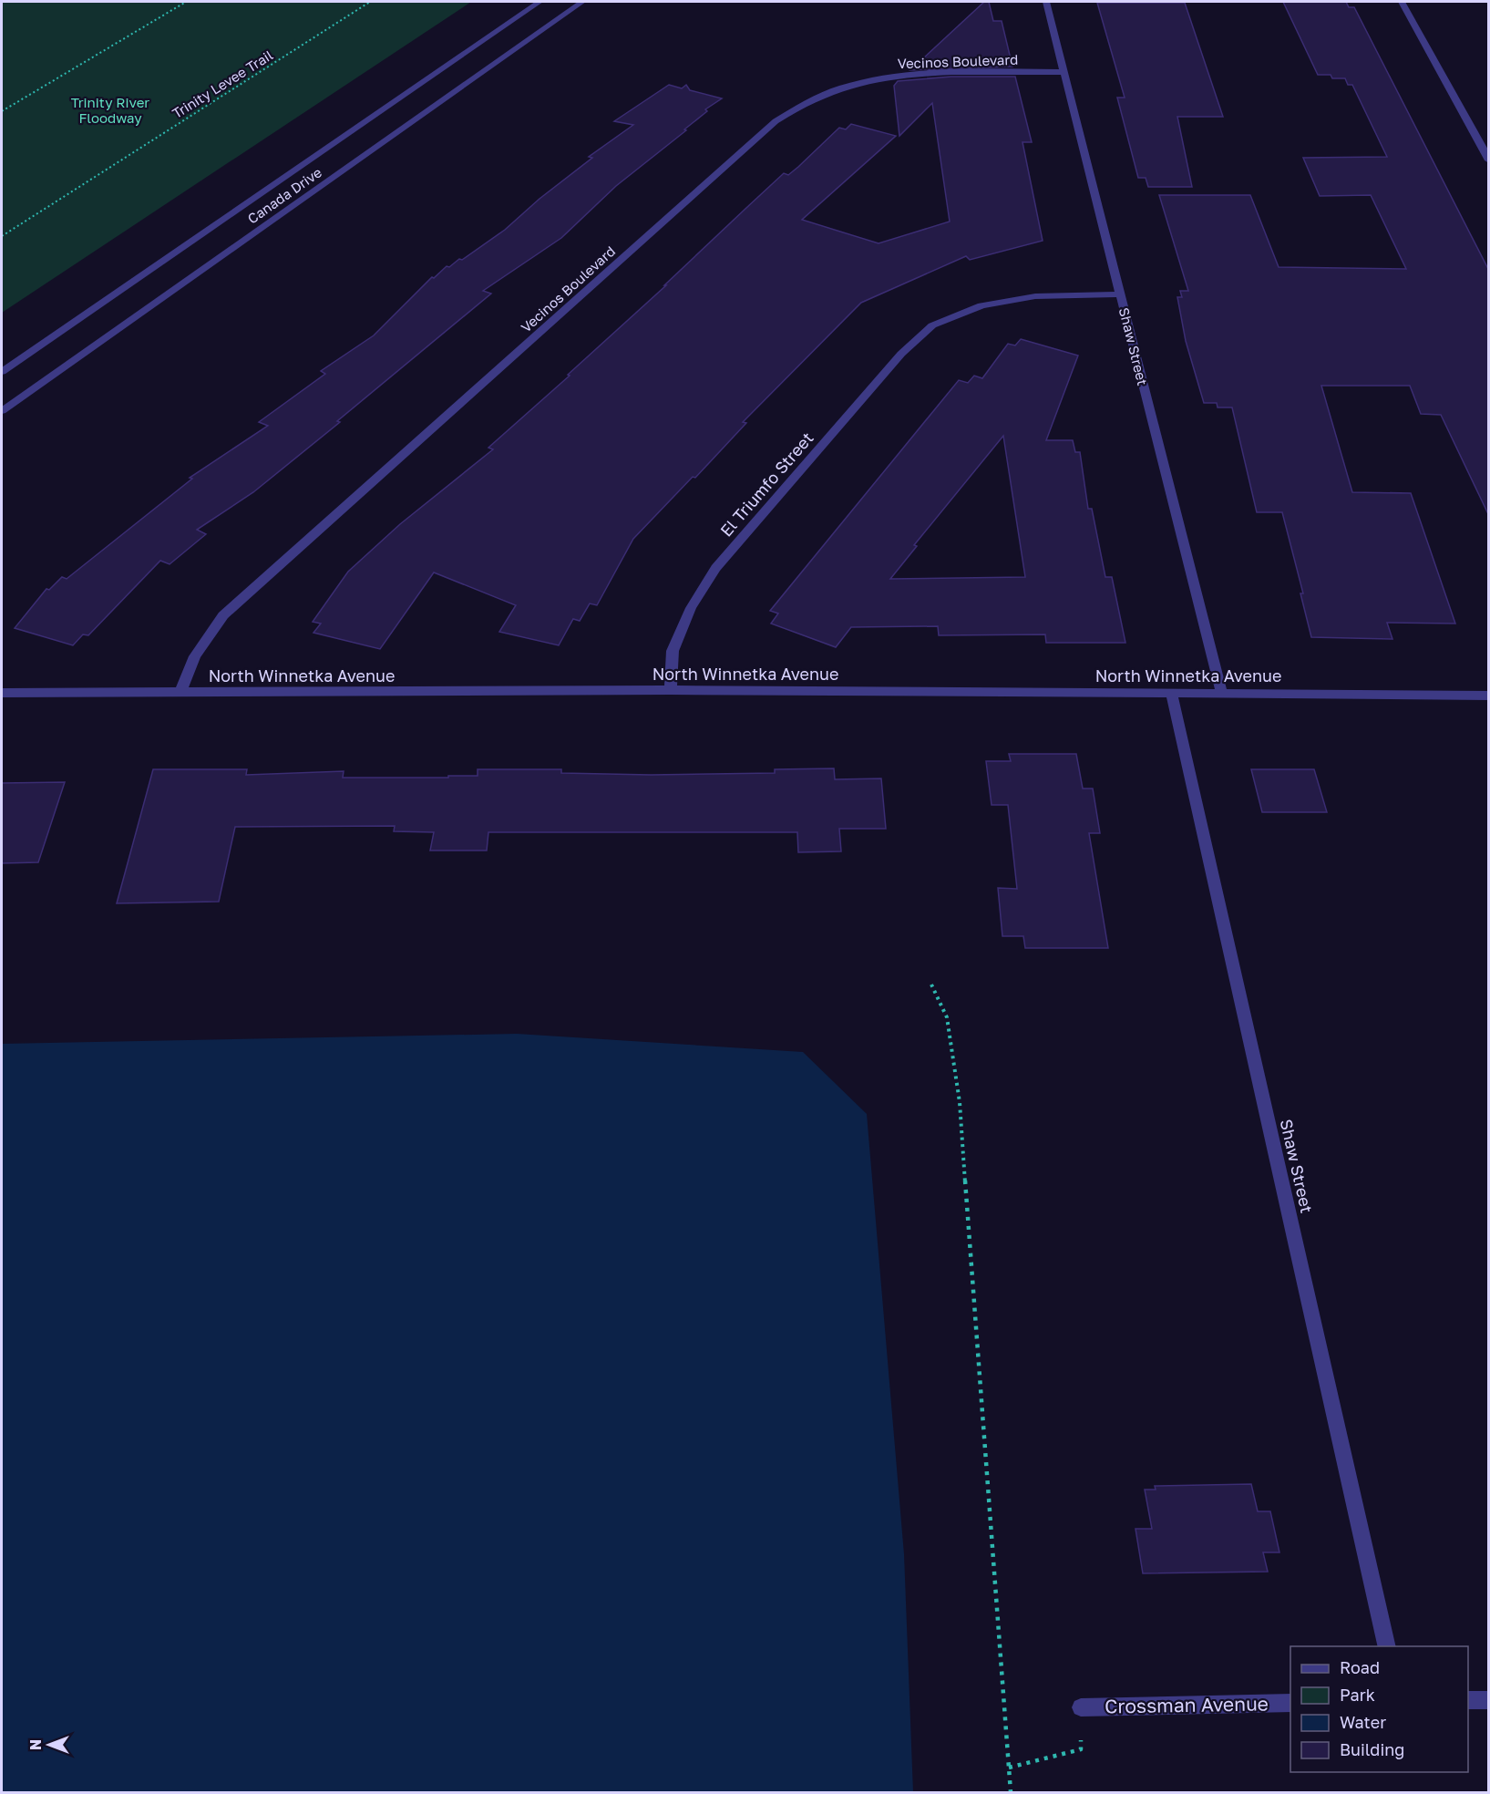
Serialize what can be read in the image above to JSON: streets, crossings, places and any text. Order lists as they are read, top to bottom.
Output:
{
  "streets": {
    "street": [
      "Vecinos Boulevard",
      "Canada Drive",
      "Shaw Street",
      "El Triumfo Street",
      "North Winnetka Avenue",
      "Crossman Avenue"
    ],
    "path": ["Trinity Levee Trail"]
  },
  "crossings": [
    ["Vecinos Boulevard", "Shaw Street"],
    ["Vecinos Boulevard", "North Winnetka Avenue"],
    ["Shaw Street", "El Triumfo Street"],
    ["Shaw Street", "North Winnetka Avenue"],
    ["El Triumfo Street", "North Winnetka Avenue"]
  ],
  "parks": ["Trinity River Floodway"],
  "legend": [
    "Road",
    "Park",
    "Water",
    "Building"
  ],
  "north": "left"
}
